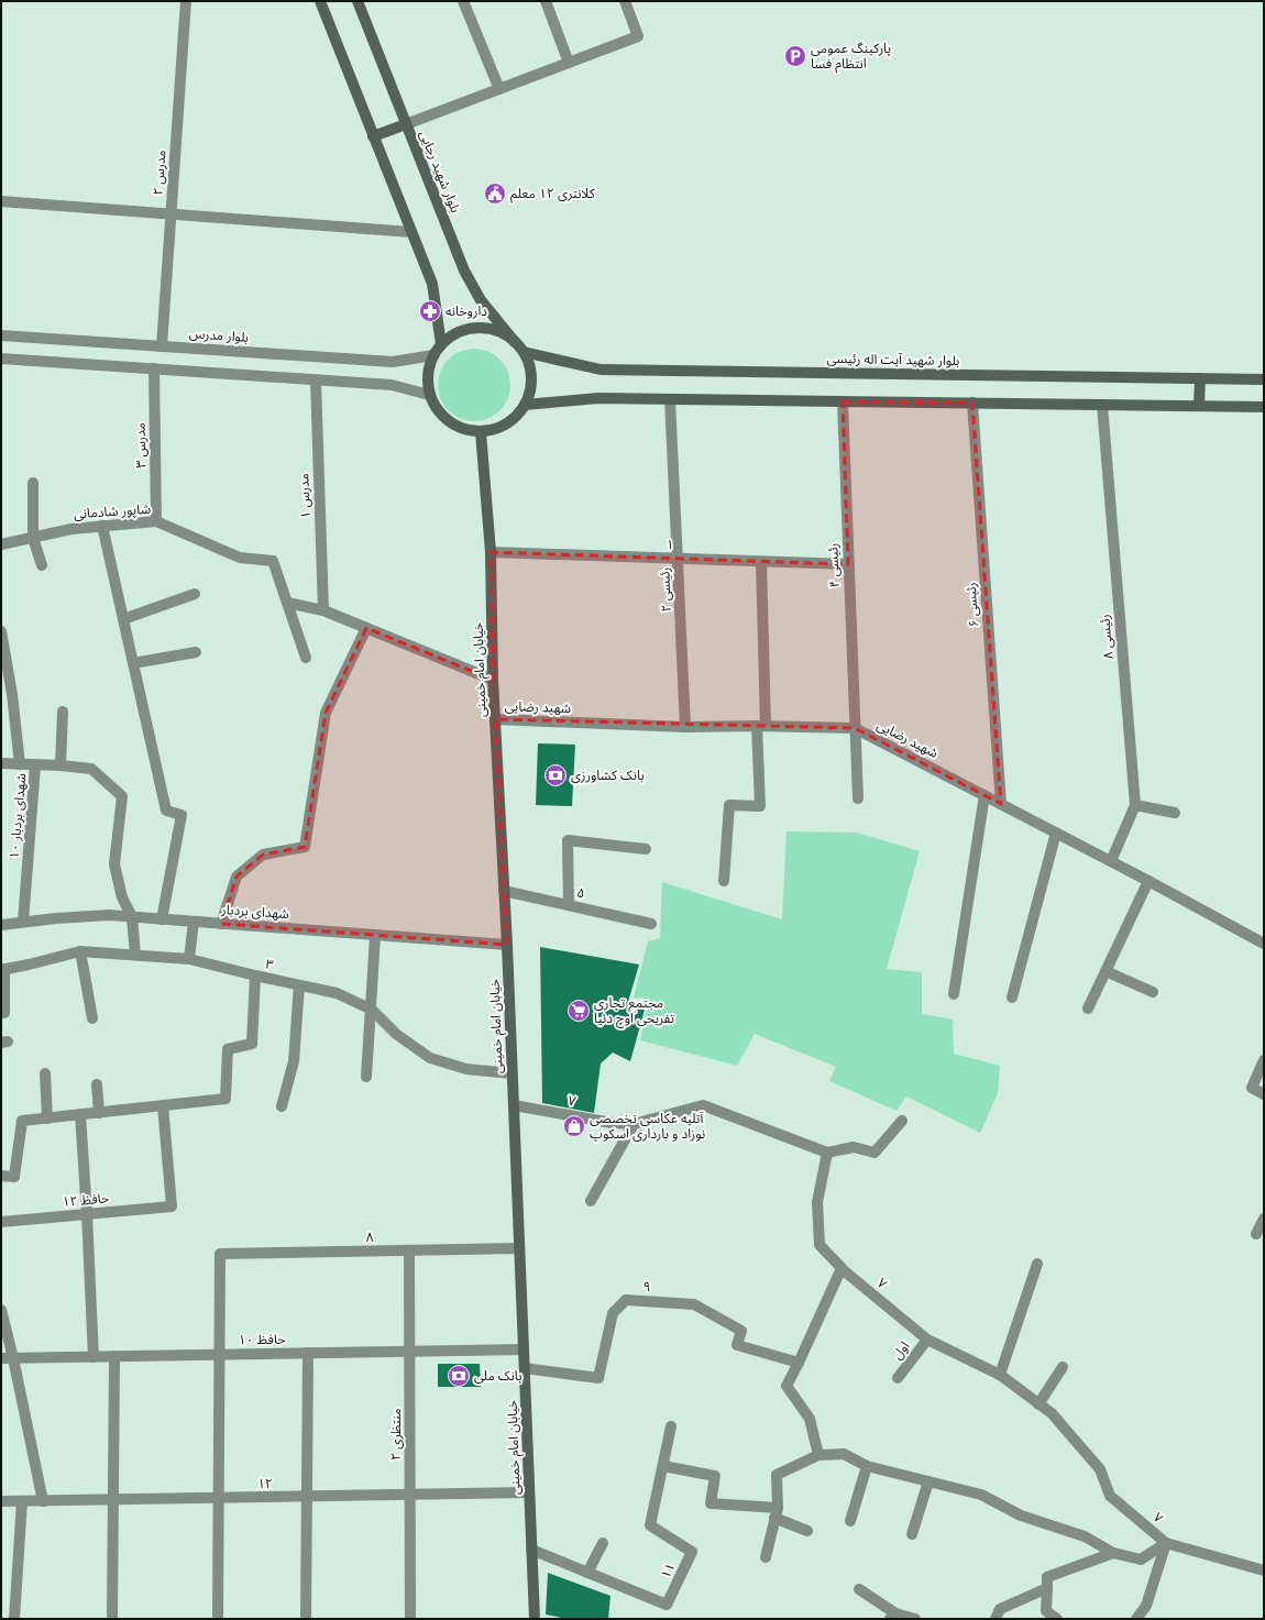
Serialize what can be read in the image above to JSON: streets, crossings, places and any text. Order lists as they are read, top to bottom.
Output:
{
  "streets": {
    "main road": ["بلوار شهید رجایی", "بلوار شهید آیت اله رئیسی", "خیابان امام خمینی"],
    "street": [
      "مدرس ۲",
      "بلوار مدرس",
      "مدرس ۳",
      "مدرس ۱",
      "شاپور شادمانی",
      "۱",
      "رئیسی ۴",
      "رئیسی ۲",
      "رئیسی ۶",
      "رئیسی ۸",
      "شهید رضایی",
      "شهدای بردبار ۱۰",
      "۵",
      "شهدای بردبار",
      "۳",
      "۷",
      "حافظ ۱۲",
      "۸",
      "۹",
      "حافظ ۱۰",
      "اول",
      "منتظری ۲",
      "۱۲",
      "۱۱"
    ]
  },
  "crossings": [
    ["بلوار شهید رجایی", "بلوار مدرس"],
    ["بلوار شهید رجایی", "بلوار شهید آیت اله رئیسی"],
    ["بلوار شهید رجایی", "خیابان امام خمینی"],
    ["مدرس ۲", "بلوار مدرس"],
    ["بلوار مدرس", "بلوار شهید آیت اله رئیسی"],
    ["بلوار مدرس", "خیابان امام خمینی"],
    ["بلوار شهید آیت اله رئیسی", "خیابان امام خمینی"],
    ["مدرس ۳", "شاپور شادمانی"],
    ["۱", "رئیسی ۴"],
    ["۱", "رئیسی ۲"],
    ["۱", "خیابان امام خمینی"],
    ["رئیسی ۴", "شهید رضایی"],
    ["رئیسی ۲", "شهید رضایی"],
    ["رئیسی ۶", "شهید رضایی"],
    ["رئیسی ۸", "شهید رضایی"],
    ["خیابان امام خمینی", "شهید رضایی"],
    ["خیابان امام خمینی", "۵"],
    ["خیابان امام خمینی", "شهدای بردبار"],
    ["خیابان امام خمینی", "۳"],
    ["خیابان امام خمینی", "۷"],
    ["خیابان امام خمینی", "۸"],
    ["خیابان امام خمینی", "۹"],
    ["خیابان امام خمینی", "حافظ ۱۰"],
    ["خیابان امام خمینی", "۱۲"],
    ["خیابان امام خمینی", "۱۱"],
    ["شهدای بردبار ۱۰", "شهدای بردبار"],
    ["۷", "اول"],
    ["۸", "حافظ ۱۰"],
    ["۸", "منتظری ۲"],
    ["حافظ ۱۰", "منتظری ۲"],
    ["منتظری ۲", "۱۲"]
  ],
  "places": {
    "parking": ["پارکینگ عمومی انتظام فسا"],
    "public building": ["کلانتری ۱۲ معلم"],
    "pharmacy": ["داروخانه"],
    "bank": ["بانک کشاورزی", "بانک ملی"],
    "supermarket": ["مجتمع تجاری تفریحی اوج دنیا"],
    "shop": ["آتلیه عکاسی تخصصی نوزاد و بارداری اسکوپ"]
  }
}
